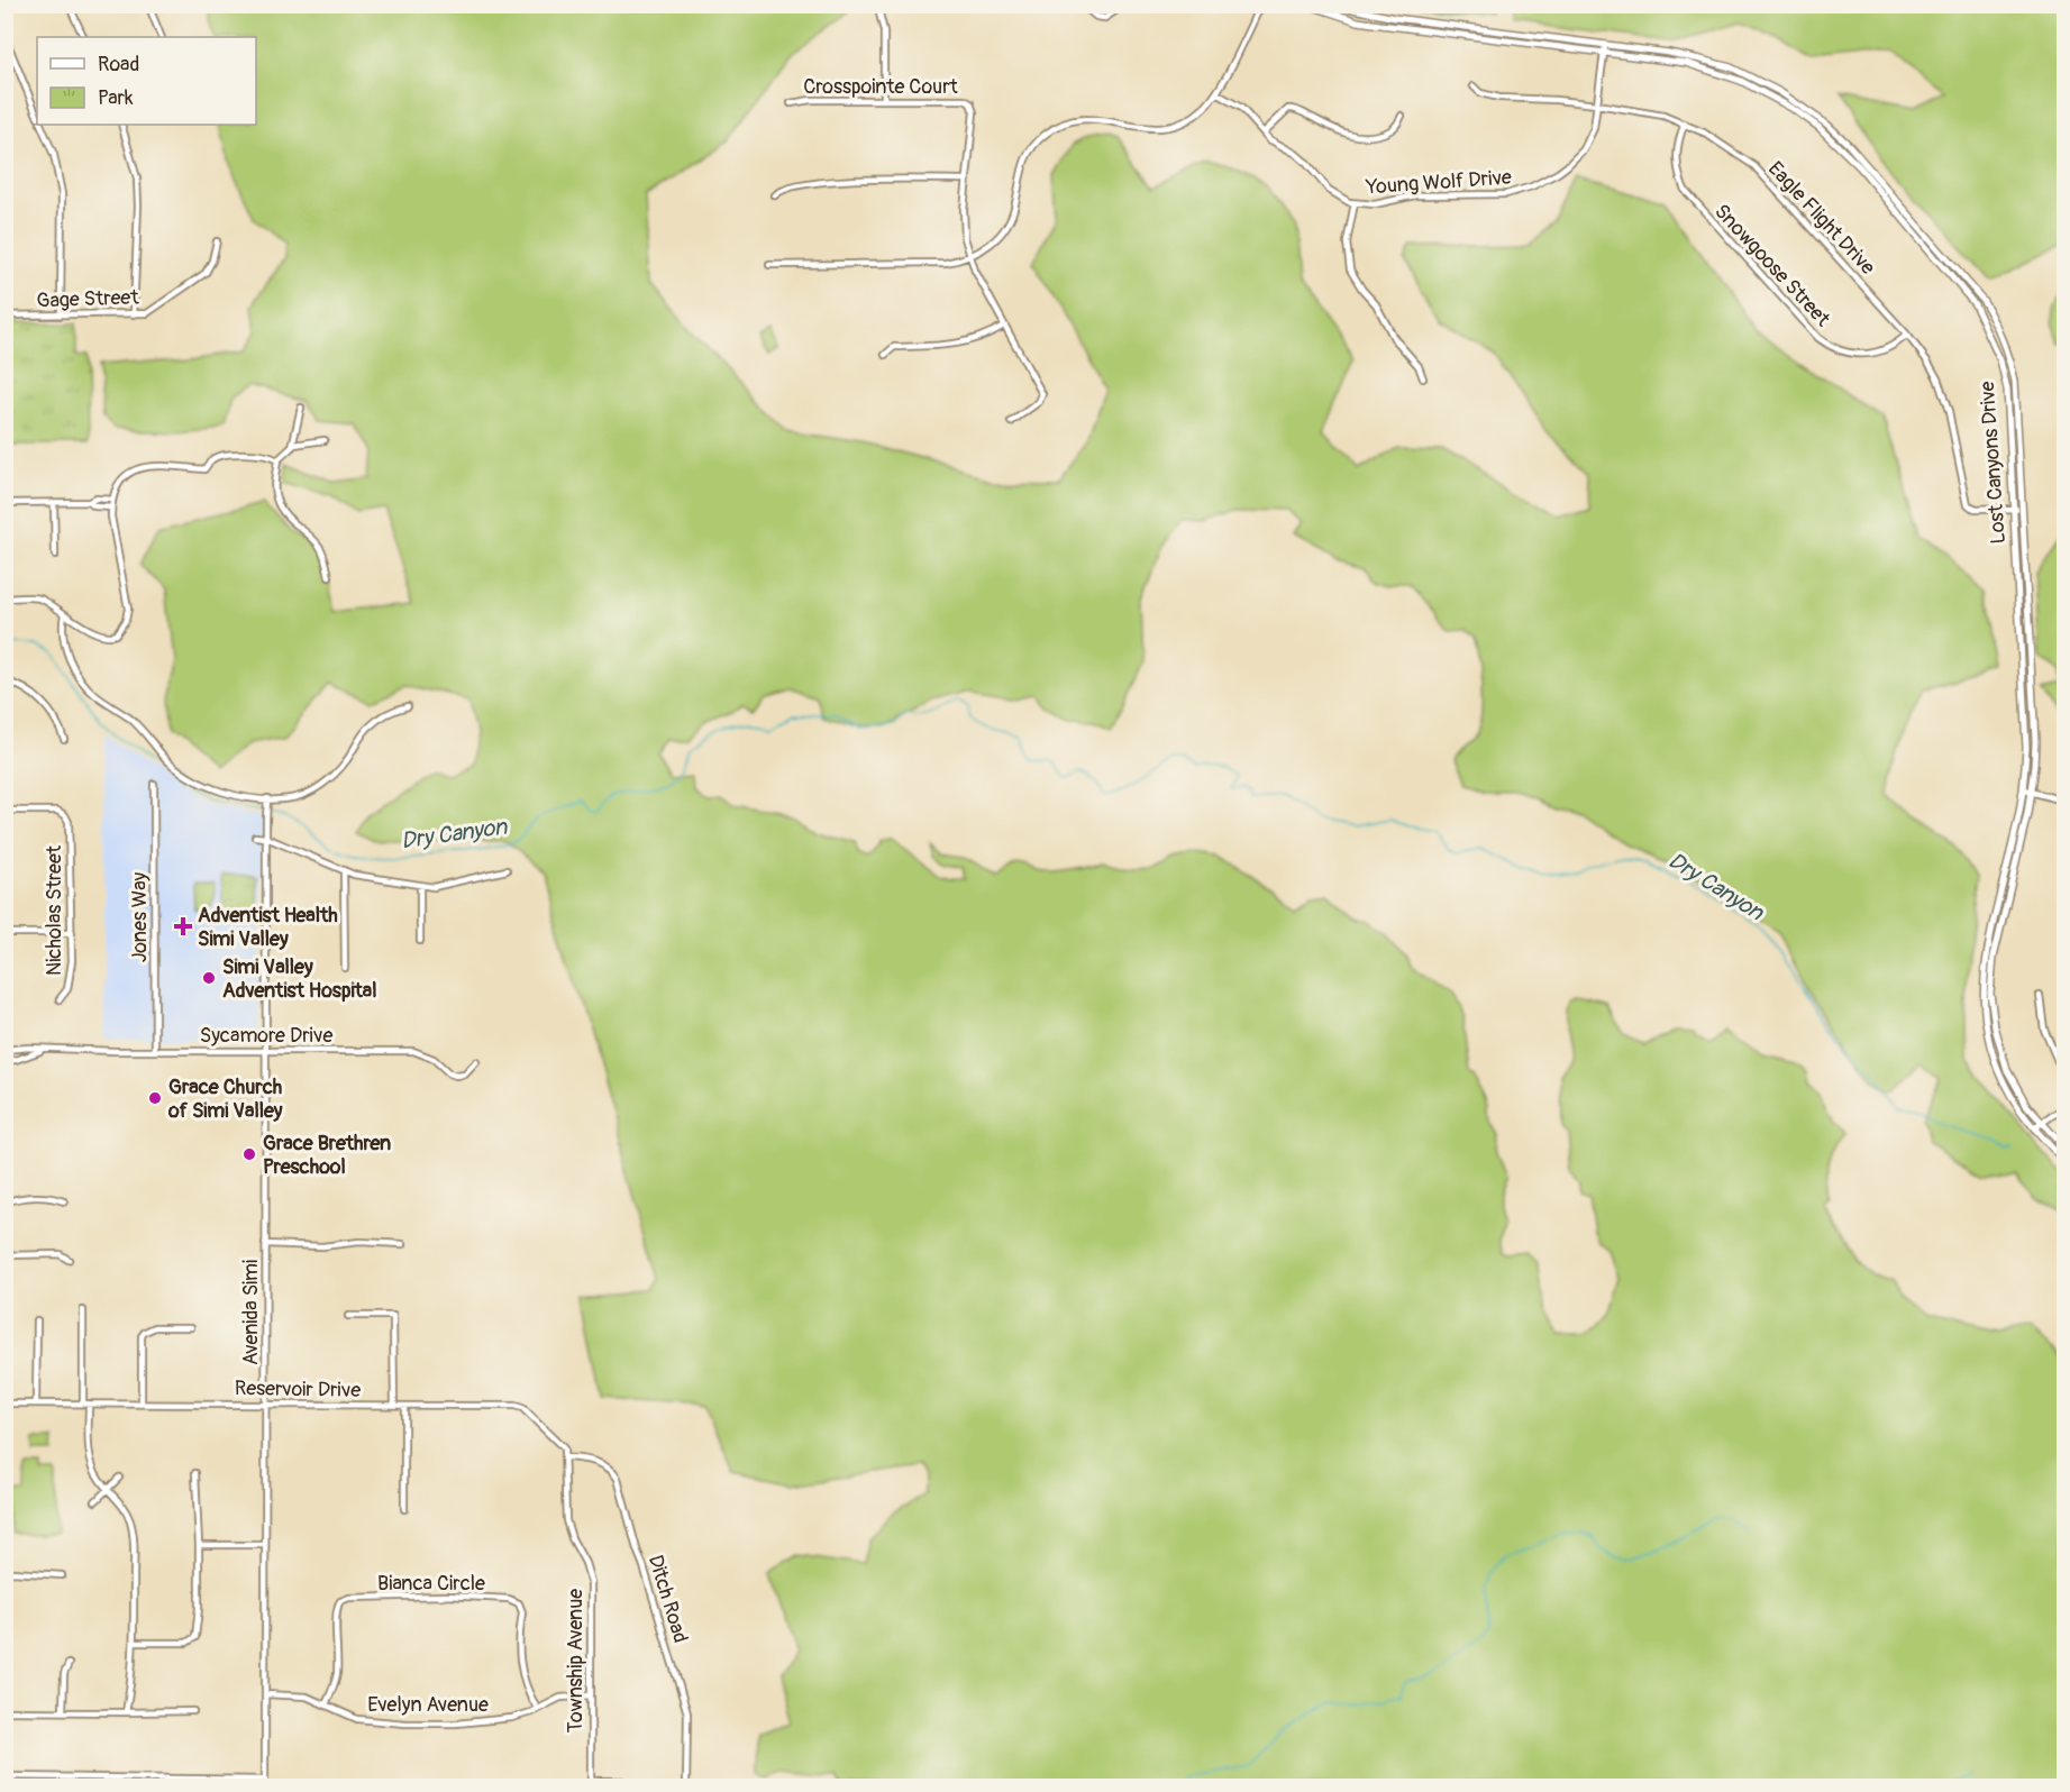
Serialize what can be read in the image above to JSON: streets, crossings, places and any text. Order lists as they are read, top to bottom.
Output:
{
  "streets": {
    "street": [
      "Crosspointe Court",
      "Young Wolf Drive",
      "Eagle Flight Drive",
      "Snowgoose Street",
      "Gage Street",
      "Lost Canyons Drive",
      "Nicholas Street",
      "Jones Way",
      "Sycamore Drive",
      "Avenida Simi",
      "Reservoir Drive",
      "Bianca Circle",
      "Ditch Road",
      "Township Avenue",
      "Evelyn Avenue"
    ]
  },
  "crossings": [
    ["Young Wolf Drive", "Eagle Flight Drive"],
    ["Young Wolf Drive", "Lost Canyons Drive"],
    ["Eagle Flight Drive", "Snowgoose Street"],
    ["Eagle Flight Drive", "Lost Canyons Drive"],
    ["Jones Way", "Sycamore Drive"],
    ["Sycamore Drive", "Avenida Simi"],
    ["Avenida Simi", "Reservoir Drive"],
    ["Avenida Simi", "Evelyn Avenue"],
    ["Reservoir Drive", "Ditch Road"],
    ["Reservoir Drive", "Township Avenue"],
    ["Bianca Circle", "Evelyn Avenue"],
    ["Ditch Road", "Township Avenue"],
    ["Township Avenue", "Evelyn Avenue"]
  ],
  "water": ["Dry Canyon"],
  "places": {
    "health": ["Adventist Health Simi Valley"],
    "other": ["Simi Valley Adventist Hospital", "Grace Church of Simi Valley", "Grace Brethren Preschool"]
  },
  "legend": ["Road", "Park"]
}
